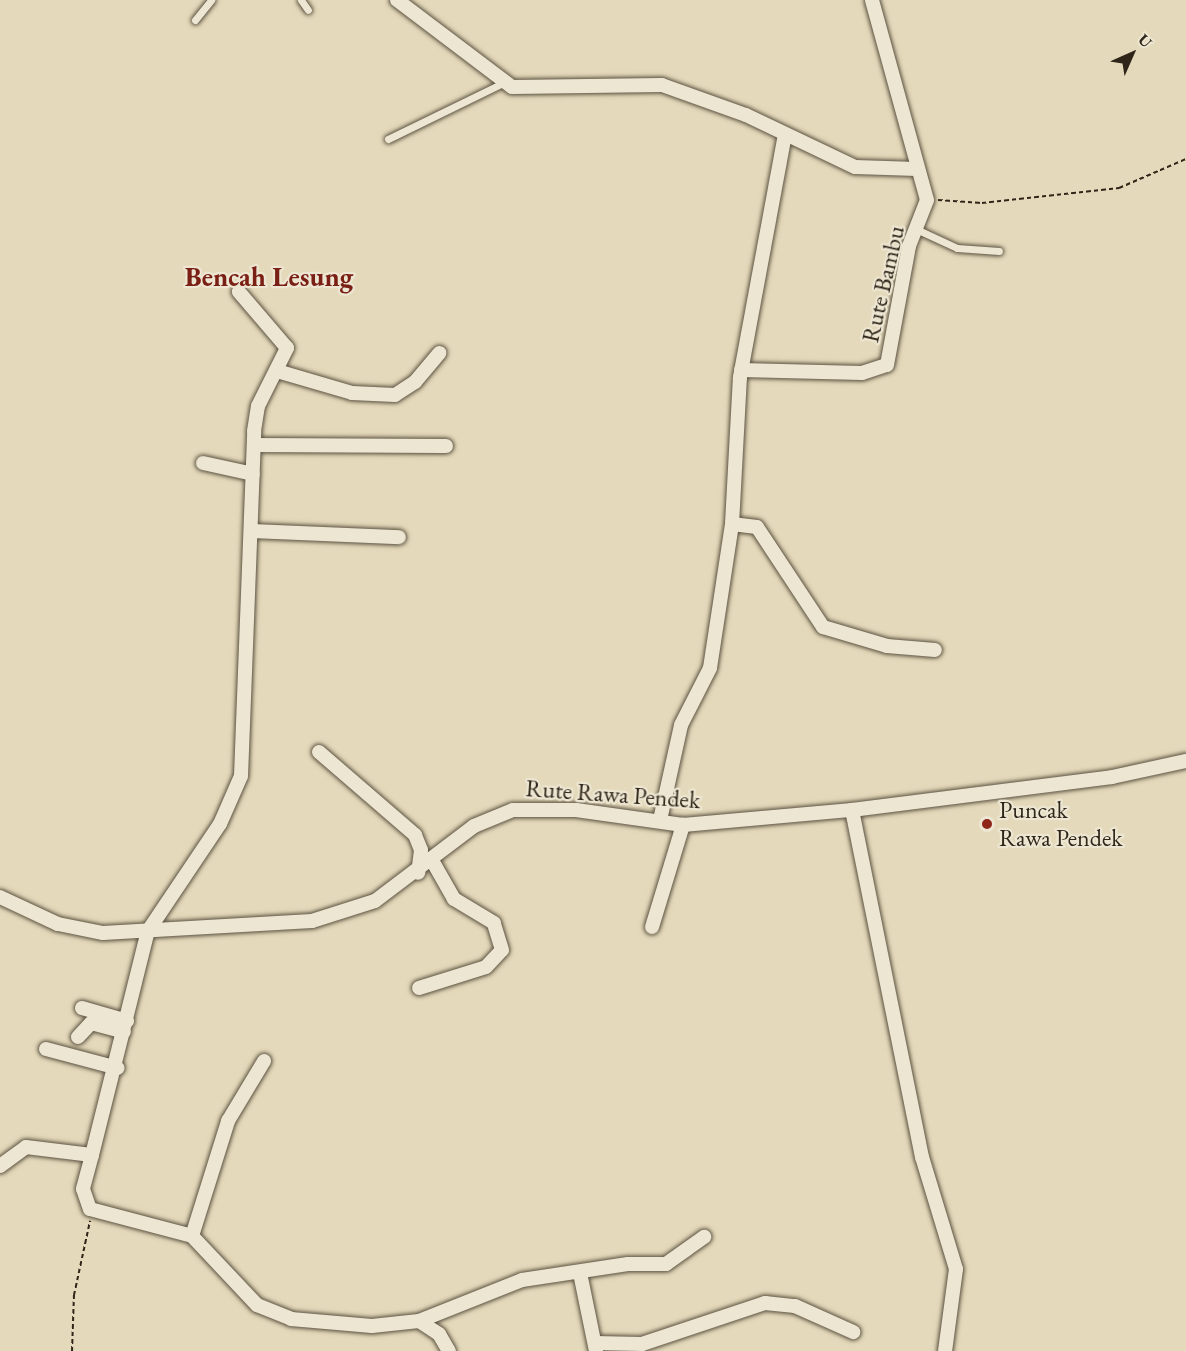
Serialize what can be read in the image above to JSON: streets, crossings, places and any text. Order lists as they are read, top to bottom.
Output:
{
  "streets": {
    "street": ["Rute Bambu", "Rute Rawa Pendek"]
  },
  "districts": ["Bencah Lesung"],
  "places": ["Puncak Rawa Pendek"],
  "north": "top right"
}
